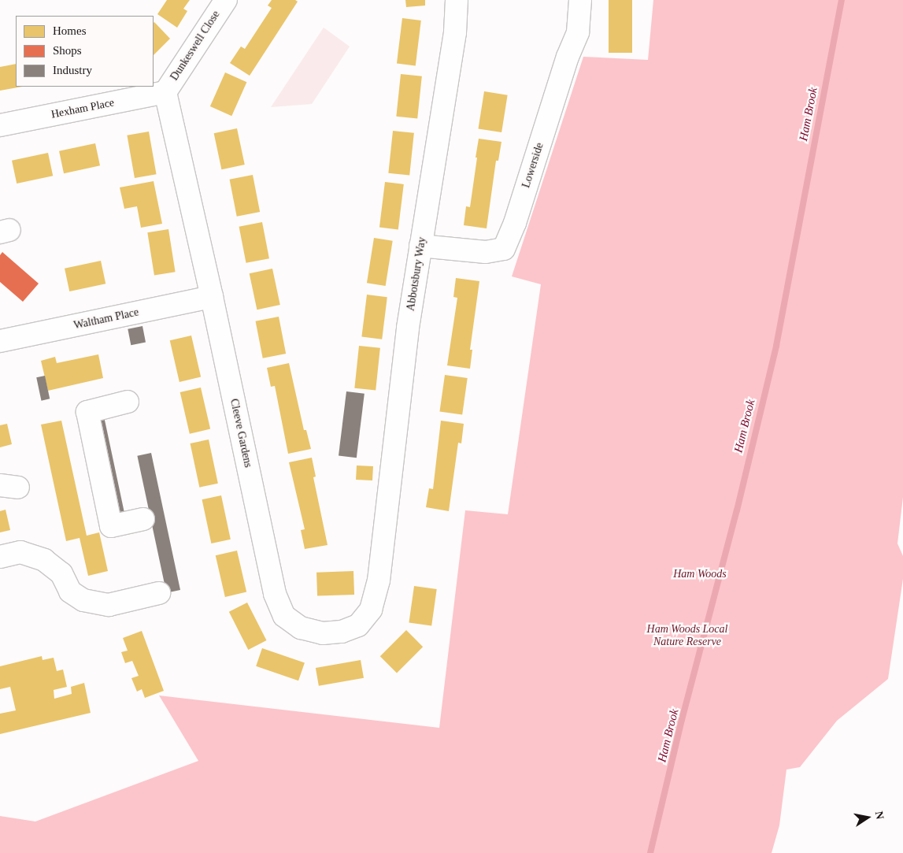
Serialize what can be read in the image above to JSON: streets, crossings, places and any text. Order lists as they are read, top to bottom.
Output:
{
  "streets": {
    "street": [
      "Dunkeswell Close",
      "Hexham Place",
      "Lowerside",
      "Abbotsbury Way",
      "Waltham Place",
      "Cleeve Gardens"
    ]
  },
  "crossings": [
    ["Dunkeswell Close", "Hexham Place"],
    ["Dunkeswell Close", "Cleeve Gardens"],
    ["Hexham Place", "Cleeve Gardens"],
    ["Lowerside", "Abbotsbury Way"],
    ["Abbotsbury Way", "Cleeve Gardens"],
    ["Waltham Place", "Cleeve Gardens"]
  ],
  "water": ["Ham Brook"],
  "parks": ["Ham Woods", "Ham Woods Local Nature Reserve"],
  "legend": ["Homes", "Shops", "Industry"],
  "north": "right"
}
